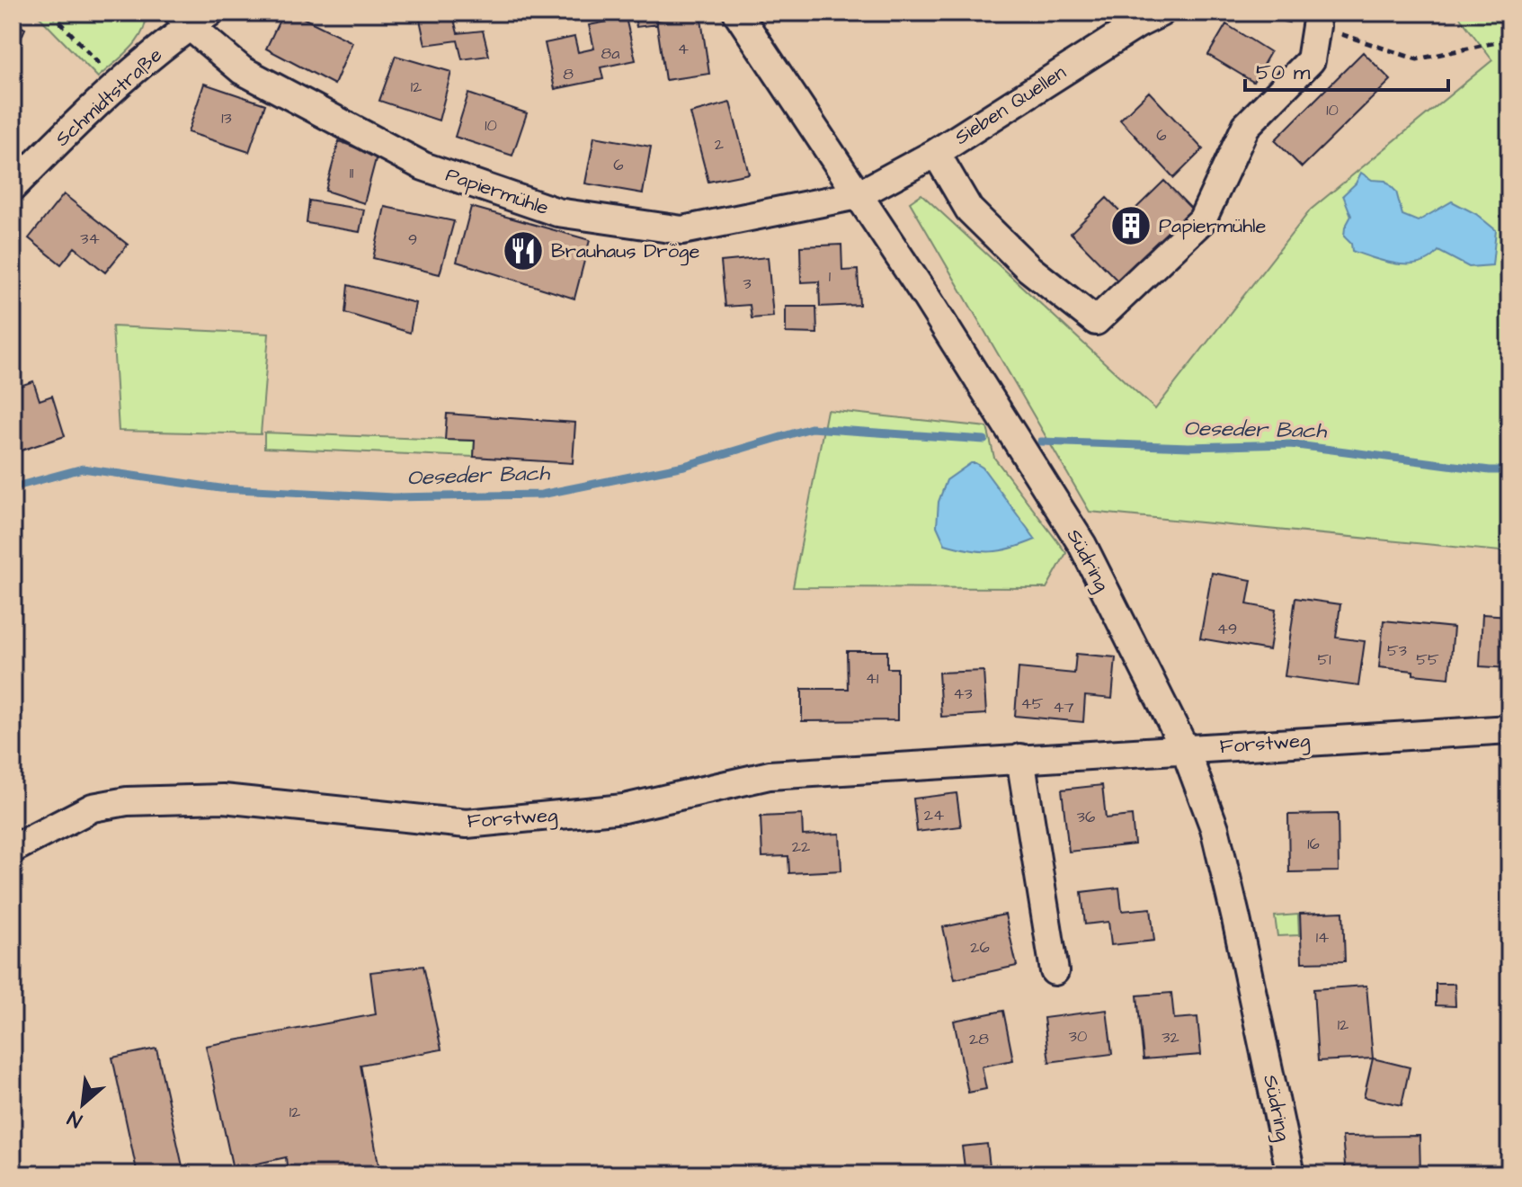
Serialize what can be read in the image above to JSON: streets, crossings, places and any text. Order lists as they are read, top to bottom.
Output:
{
  "streets": {
    "street": [
      "Schmidtstraße",
      "Sieben Quellen",
      "Papiermühle",
      "Südring",
      "Forstweg"
    ]
  },
  "crossings": [
    ["Schmidtstraße", "Papiermühle"],
    ["Sieben Quellen", "Papiermühle"],
    ["Sieben Quellen", "Südring"],
    ["Papiermühle", "Südring"],
    ["Südring", "Forstweg"]
  ],
  "water": ["Oeseder Bach"],
  "places": {
    "building": ["Papiermühle"],
    "restaurant": ["Brauhaus Dröge"]
  },
  "house_numbers": [
    "4",
    "8a",
    "8",
    "12",
    "10",
    "13",
    "10",
    "6",
    "2",
    "6",
    "11",
    "34",
    "9",
    "1",
    "3",
    "49",
    "53",
    "51",
    "55",
    "41",
    "43",
    "45",
    "47",
    "24",
    "36",
    "16",
    "22",
    "14",
    "26",
    "12",
    "30",
    "32",
    "28",
    "12"
  ],
  "scale_bar": "50 m",
  "north": "bottom left"
}
